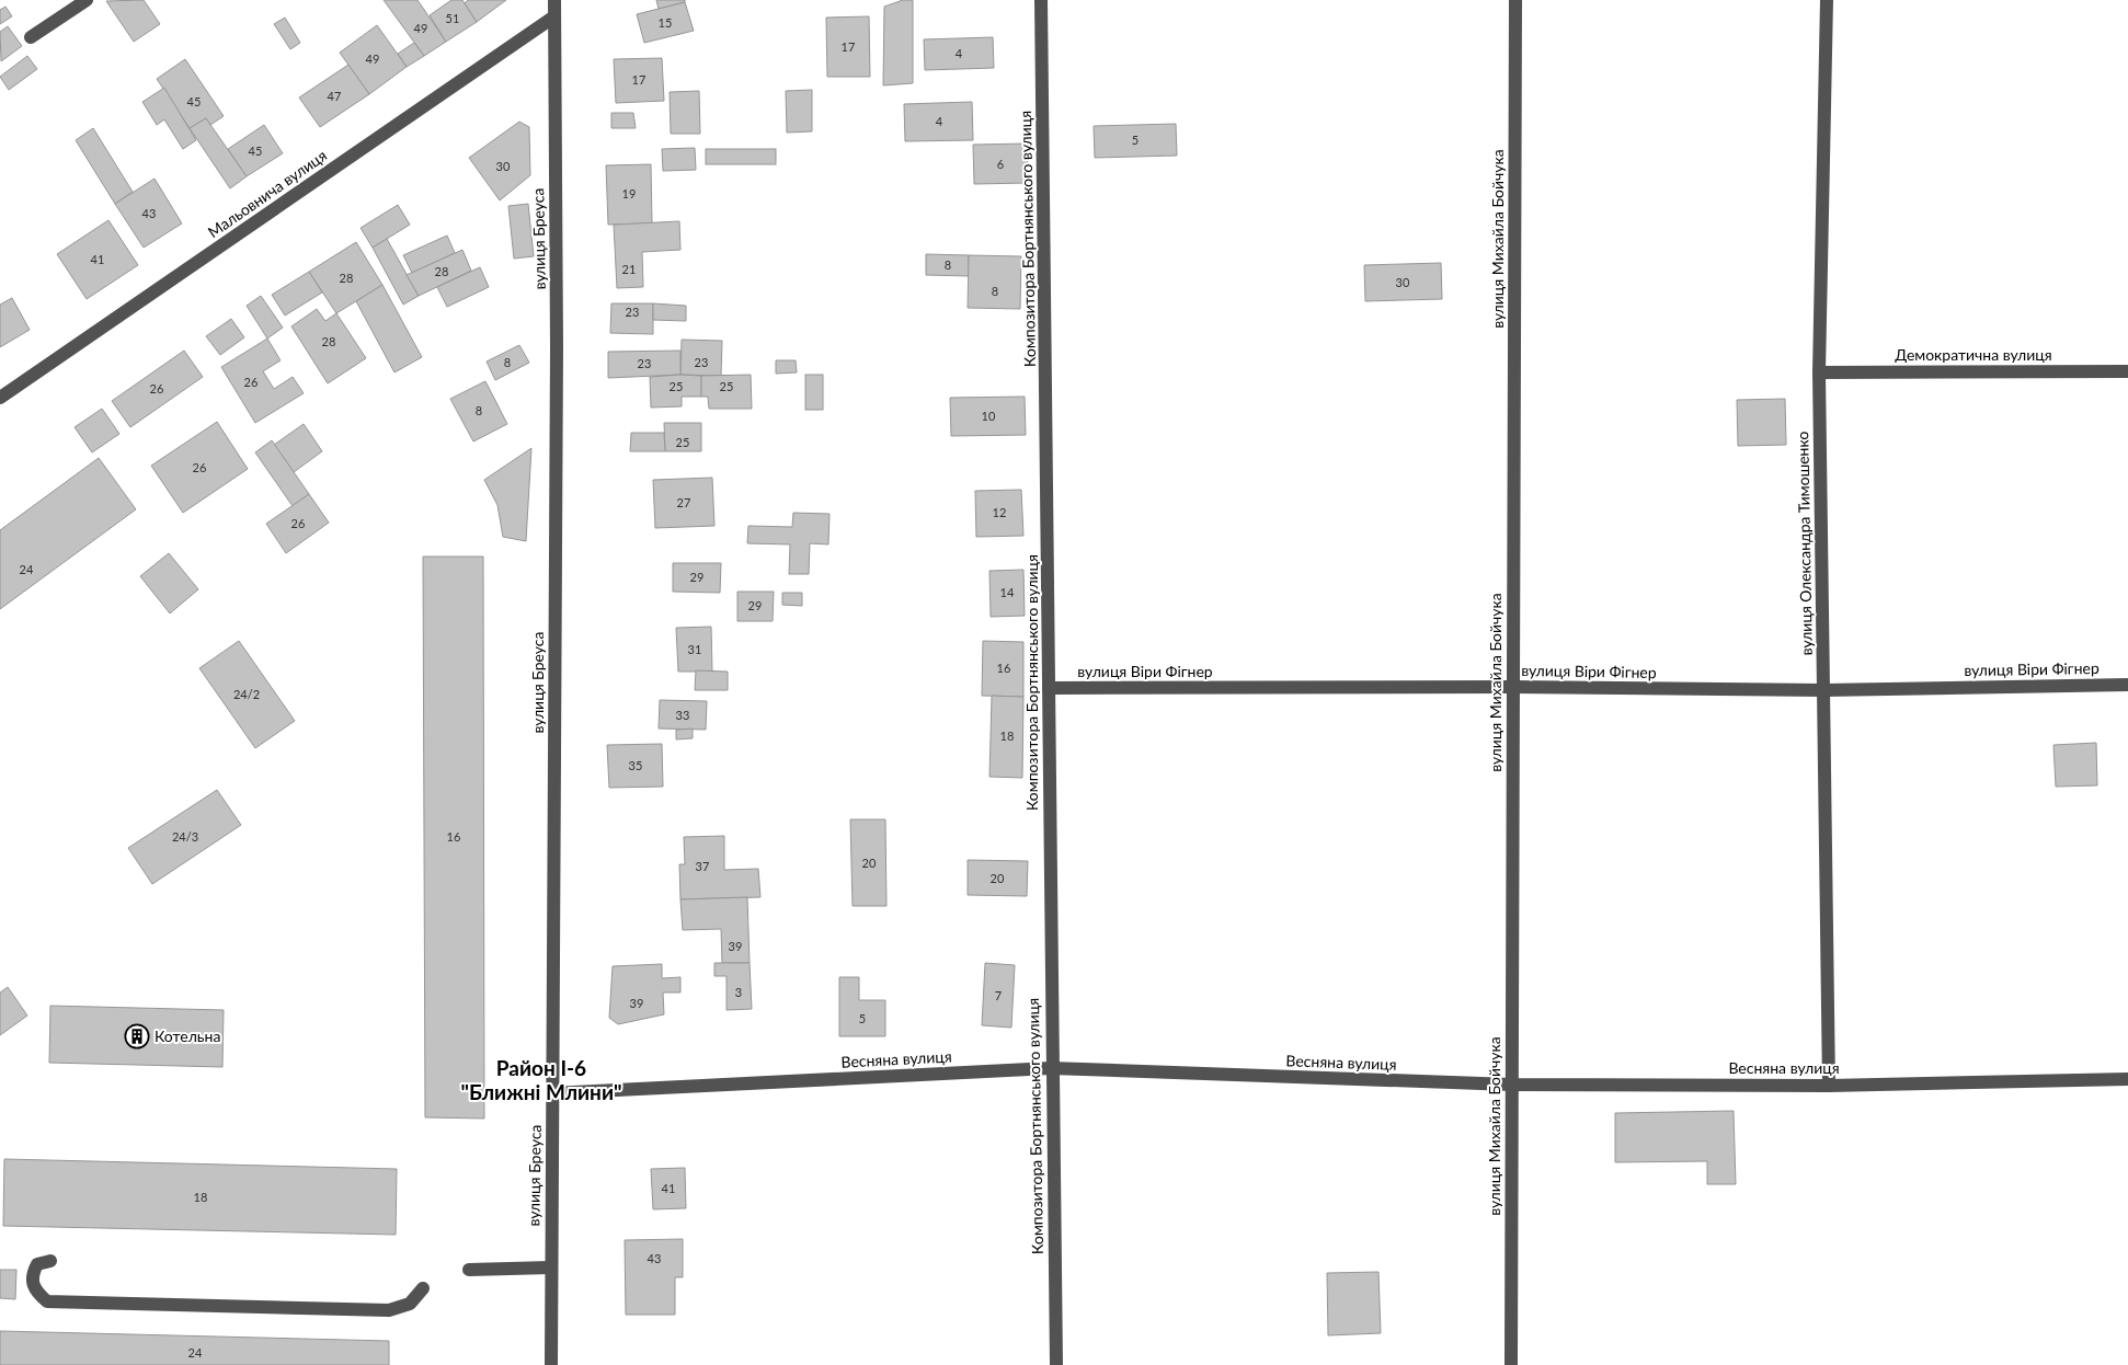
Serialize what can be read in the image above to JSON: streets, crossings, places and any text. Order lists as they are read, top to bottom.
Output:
{
  "streets": {
    "street": [
      "Мальовнича вулиця",
      "вулиця Бреуса",
      "Композитора Бортнянського вулиця",
      "вулиця Михайла Бойчука",
      "Демократична вулиця",
      "вулиця Олександра Тимошенко",
      "вулиця Віри Фігнер",
      "Весняна вулиця"
    ]
  },
  "crossings": [
    ["Мальовнича вулиця", "вулиця Бреуса"],
    ["вулиця Бреуса", "Весняна вулиця"],
    ["Композитора Бортнянського вулиця", "вулиця Віри Фігнер"],
    ["Композитора Бортнянського вулиця", "Весняна вулиця"],
    ["вулиця Михайла Бойчука", "вулиця Віри Фігнер"],
    ["вулиця Михайла Бойчука", "Весняна вулиця"],
    ["Демократична вулиця", "вулиця Олександра Тимошенко"],
    ["вулиця Олександра Тимошенко", "вулиця Віри Фігнер"],
    ["вулиця Олександра Тимошенко", "Весняна вулиця"]
  ],
  "districts": ["Район І-6 \"Ближні Млини\""],
  "places": {
    "building": ["Котельна"]
  },
  "house_numbers": [
    "51",
    "15",
    "49",
    "17",
    "4",
    "49",
    "17",
    "47",
    "45",
    "4",
    "5",
    "45",
    "6",
    "30",
    "19",
    "43",
    "41",
    "8",
    "21",
    "28",
    "28",
    "30",
    "8",
    "23",
    "28",
    "8",
    "23",
    "23",
    "26",
    "25",
    "25",
    "26",
    "8",
    "10",
    "25",
    "26",
    "27",
    "12",
    "26",
    "24",
    "29",
    "14",
    "29",
    "31",
    "16",
    "24/2",
    "33",
    "18",
    "35",
    "24/3",
    "16",
    "20",
    "37",
    "20",
    "39",
    "3",
    "7",
    "39",
    "5",
    "41",
    "18",
    "43",
    "24"
  ]
}
